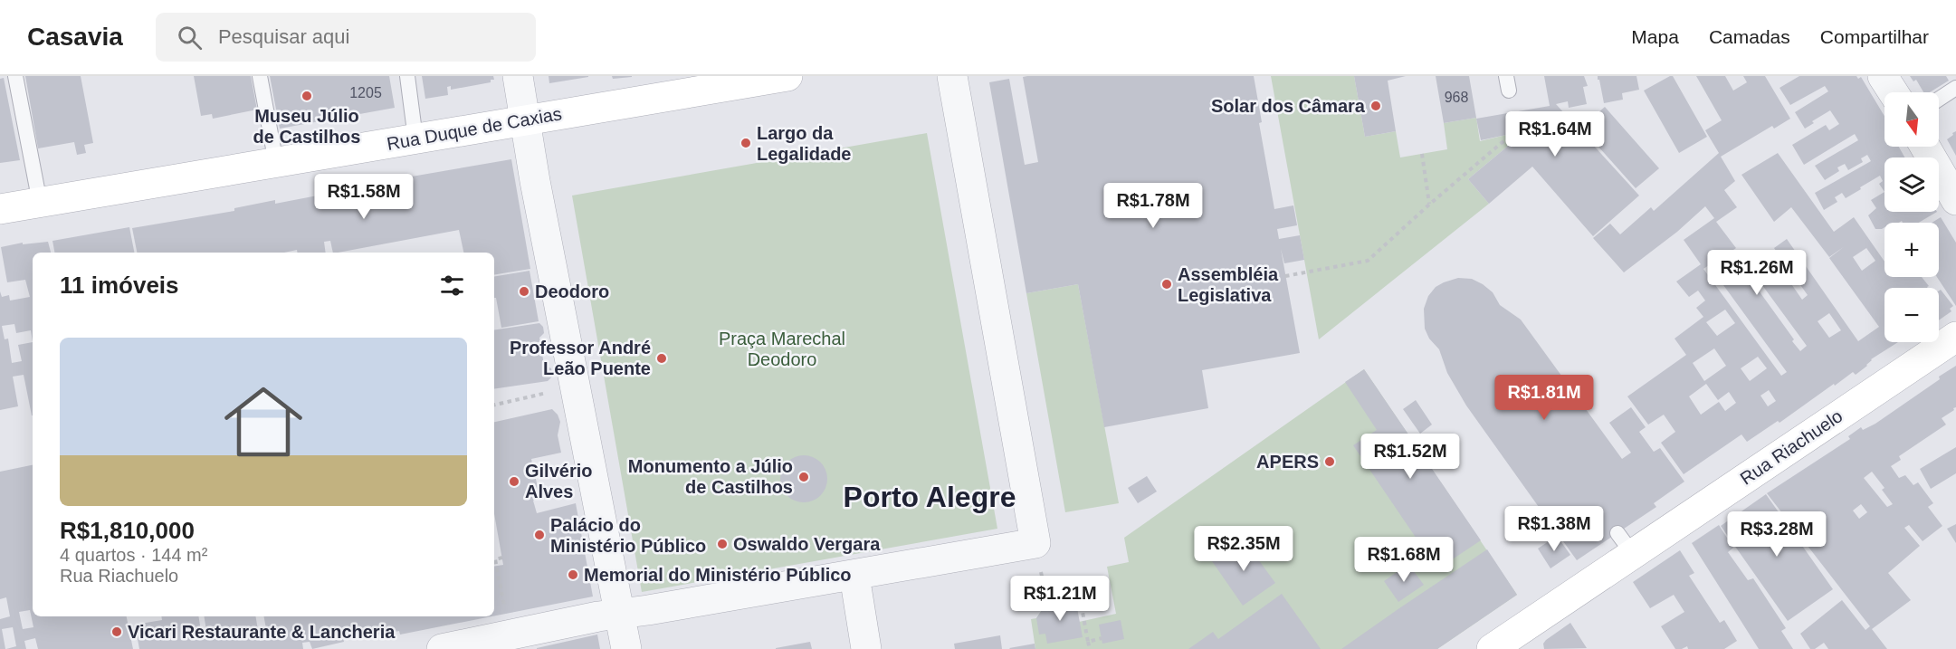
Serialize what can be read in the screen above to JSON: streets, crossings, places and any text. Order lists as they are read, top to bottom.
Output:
{
  "streets": {
    "street": ["Rua Duque de Caxias", "Rua Riachuelo"]
  },
  "districts": ["Porto Alegre"],
  "parks": ["Praça Marechal Deodoro"],
  "places": [
    "Museu Júlio de Castilhos",
    "Solar dos Câmara",
    "Largo da Legalidade",
    "Assembléia Legislativa",
    "Deodoro",
    "Professor André Leão Puente",
    "APERS",
    "Monumento a Júlio de Castilhos",
    "Gilvério Alves",
    "Palácio do Ministério Público",
    "Oswaldo Vergara",
    "Memorial do Ministério Público",
    "Vicari Restaurante & Lancheria"
  ],
  "house_numbers": ["1205", "968"],
  "north": "bottom",
  "page": {
    "header": "Casavia",
    "search": "Pesquisar aqui",
    "nav": ["Mapa", "Camadas", "Compartilhar"],
    "map_buttons": ["+", "−"],
    "price": [
      "R$1.64M",
      "R$1.58M",
      "R$1.78M",
      "R$1.26M",
      "R$1.81M",
      "R$1.52M",
      "R$1.38M",
      "R$3.28M",
      "R$2.35M",
      "R$1.68M",
      "R$1.21M"
    ],
    "heading": "11 imóveis",
    "list": [
      {
        "name": "R$1,810,000",
        "note": "4 quartos · 144 m² · Rua Riachuelo"
      }
    ]
  }
}
